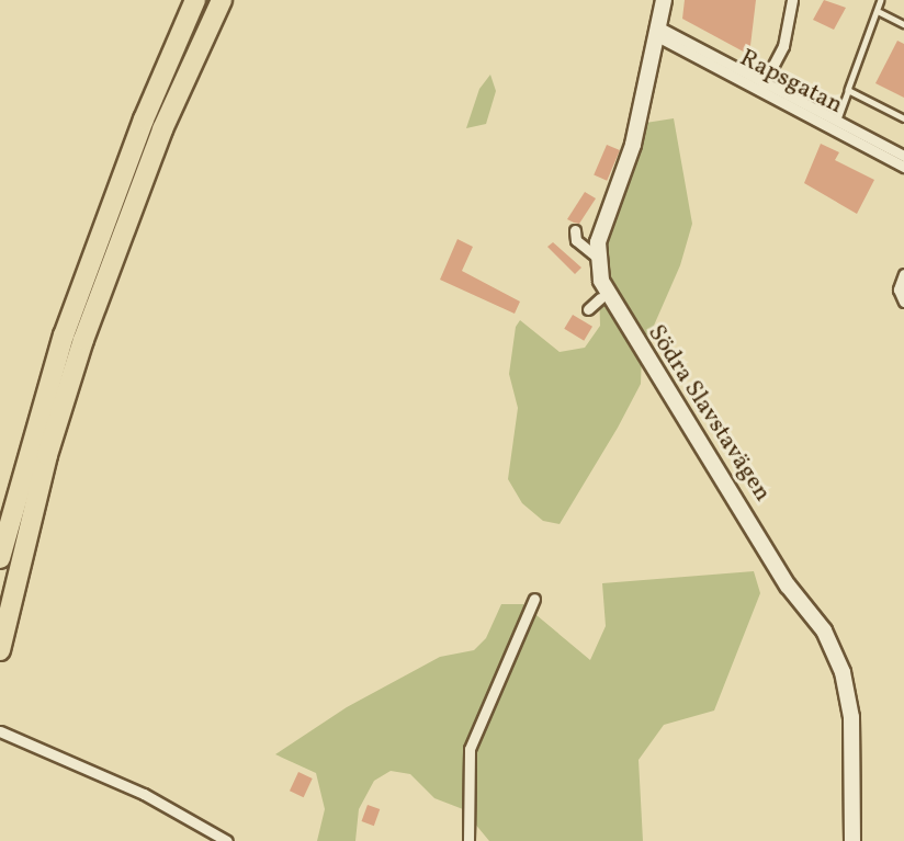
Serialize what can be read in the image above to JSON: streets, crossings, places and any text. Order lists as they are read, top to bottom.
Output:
{
  "streets": {
    "street": ["Rapsgatan", "Södra Slavstavägen"]
  },
  "crossings": [
    ["Rapsgatan", "Södra Slavstavägen"]
  ]
}
